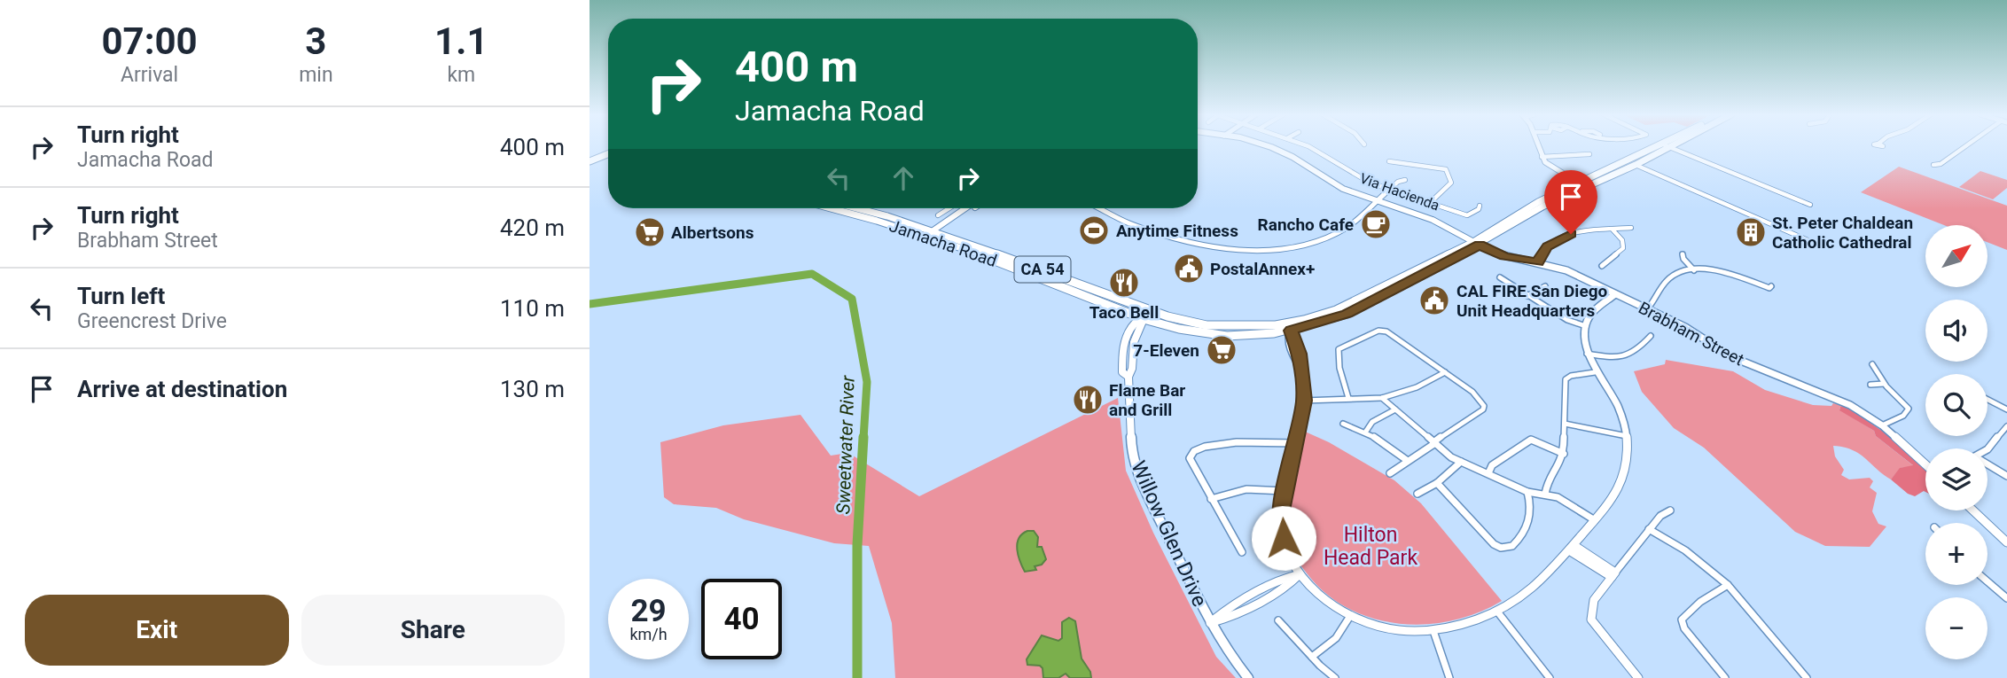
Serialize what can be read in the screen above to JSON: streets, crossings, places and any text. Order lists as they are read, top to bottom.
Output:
{
  "streets": {
    "main road": [
      "Jamacha Road",
      "CA 54",
      "Brabham Street",
      "Willow Glen Drive"
    ],
    "street": ["Via Hacienda"]
  },
  "crossings": [
    ["Jamacha Road", "Brabham Street"],
    ["Jamacha Road", "Willow Glen Drive"]
  ],
  "water": ["Sweetwater River"],
  "parks": ["Hilton Head Park"],
  "places": {
    "cafe": ["Rancho Cafe"],
    "sports": ["Anytime Fitness"],
    "supermarket": ["Albertsons", "7-Eleven"],
    "building": ["St. Peter Chaldean Catholic Cathedral"],
    "public building": ["PostalAnnex+", "CAL FIRE San Diego Unit Headquarters"],
    "restaurant": ["Taco Bell", "Flame Bar and Grill"]
  },
  "north": "top right",
  "page": {
    "eta": [
      "07:00",
      "Arrival",
      "3",
      "min",
      "1.1",
      "km"
    ],
    "turn": ["400 m", "Jamacha Road"],
    "list": [
      {
        "name": "Turn right",
        "note": "Jamacha Road",
        "value": "400 m"
      },
      {
        "name": "Turn right",
        "note": "Brabham Street",
        "value": "420 m"
      },
      {
        "name": "Turn left",
        "note": "Greencrest Drive",
        "value": "110 m"
      },
      {
        "name": "Arrive at destination",
        "value": "130 m"
      }
    ],
    "map_buttons": ["+", "−"],
    "speed": "29 km/h",
    "limit": "40",
    "buttons": ["Exit", "Share"]
  }
}
